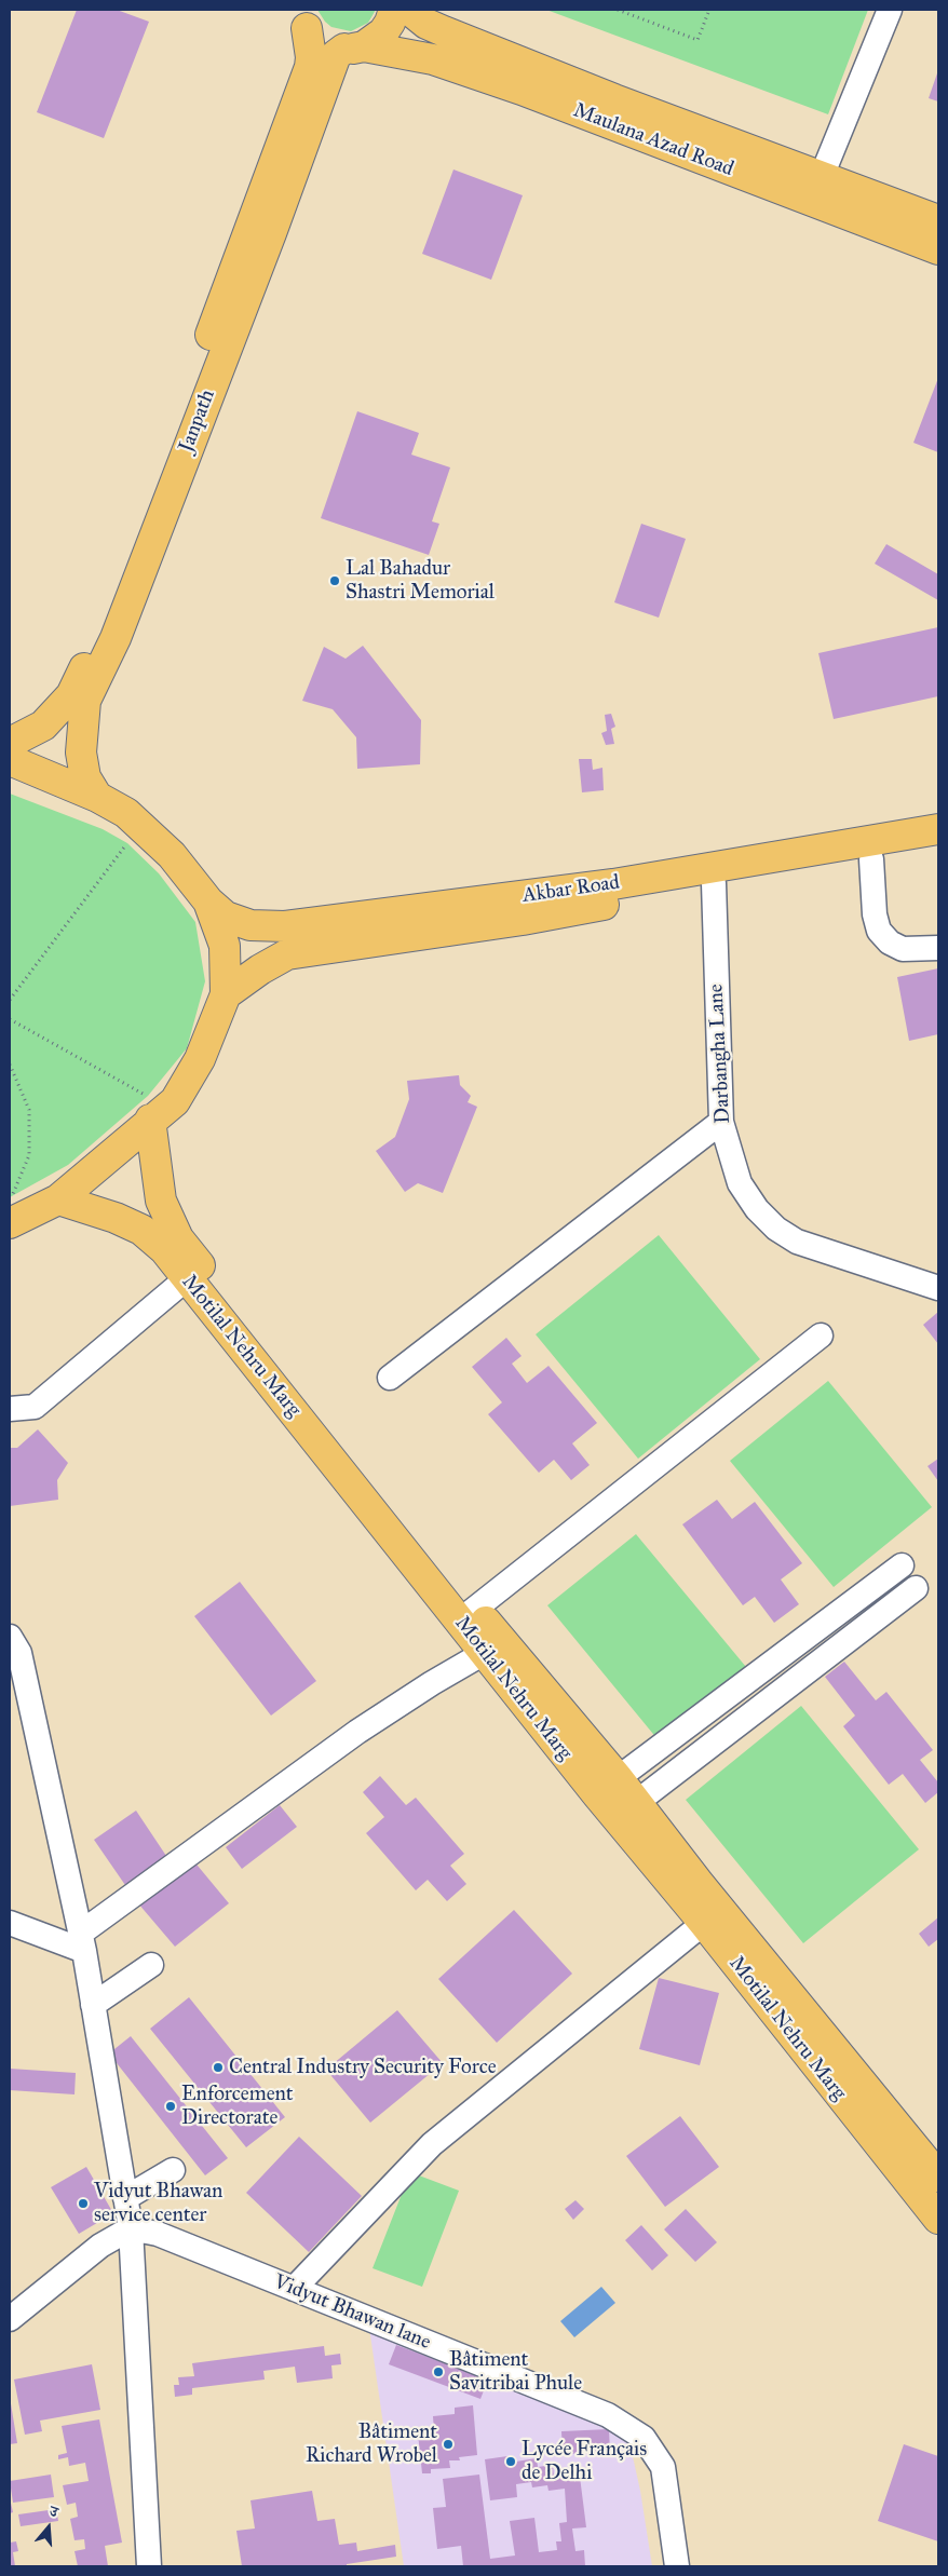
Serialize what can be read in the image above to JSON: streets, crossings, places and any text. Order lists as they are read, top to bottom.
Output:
{
  "streets": {
    "main road": [
      "Maulana Azad Road",
      "Janpath",
      "Akbar Road",
      "Motilal Nehru Marg"
    ],
    "street": ["Darbangha Lane", "Vidyut Bhawan lane"]
  },
  "crossings": [
    ["Maulana Azad Road", "Janpath"],
    ["Akbar Road", "Darbangha Lane"]
  ],
  "places": [
    "Lal Bahadur Shastri Memorial",
    "Central Industry Security Force",
    "Enforcement Directorate",
    "Vidyut Bhawan service center",
    "Bâtiment Savitribai Phule",
    "Bâtiment Richard Wrobel",
    "Lycée Français de Delhi"
  ],
  "north": "top"
}
